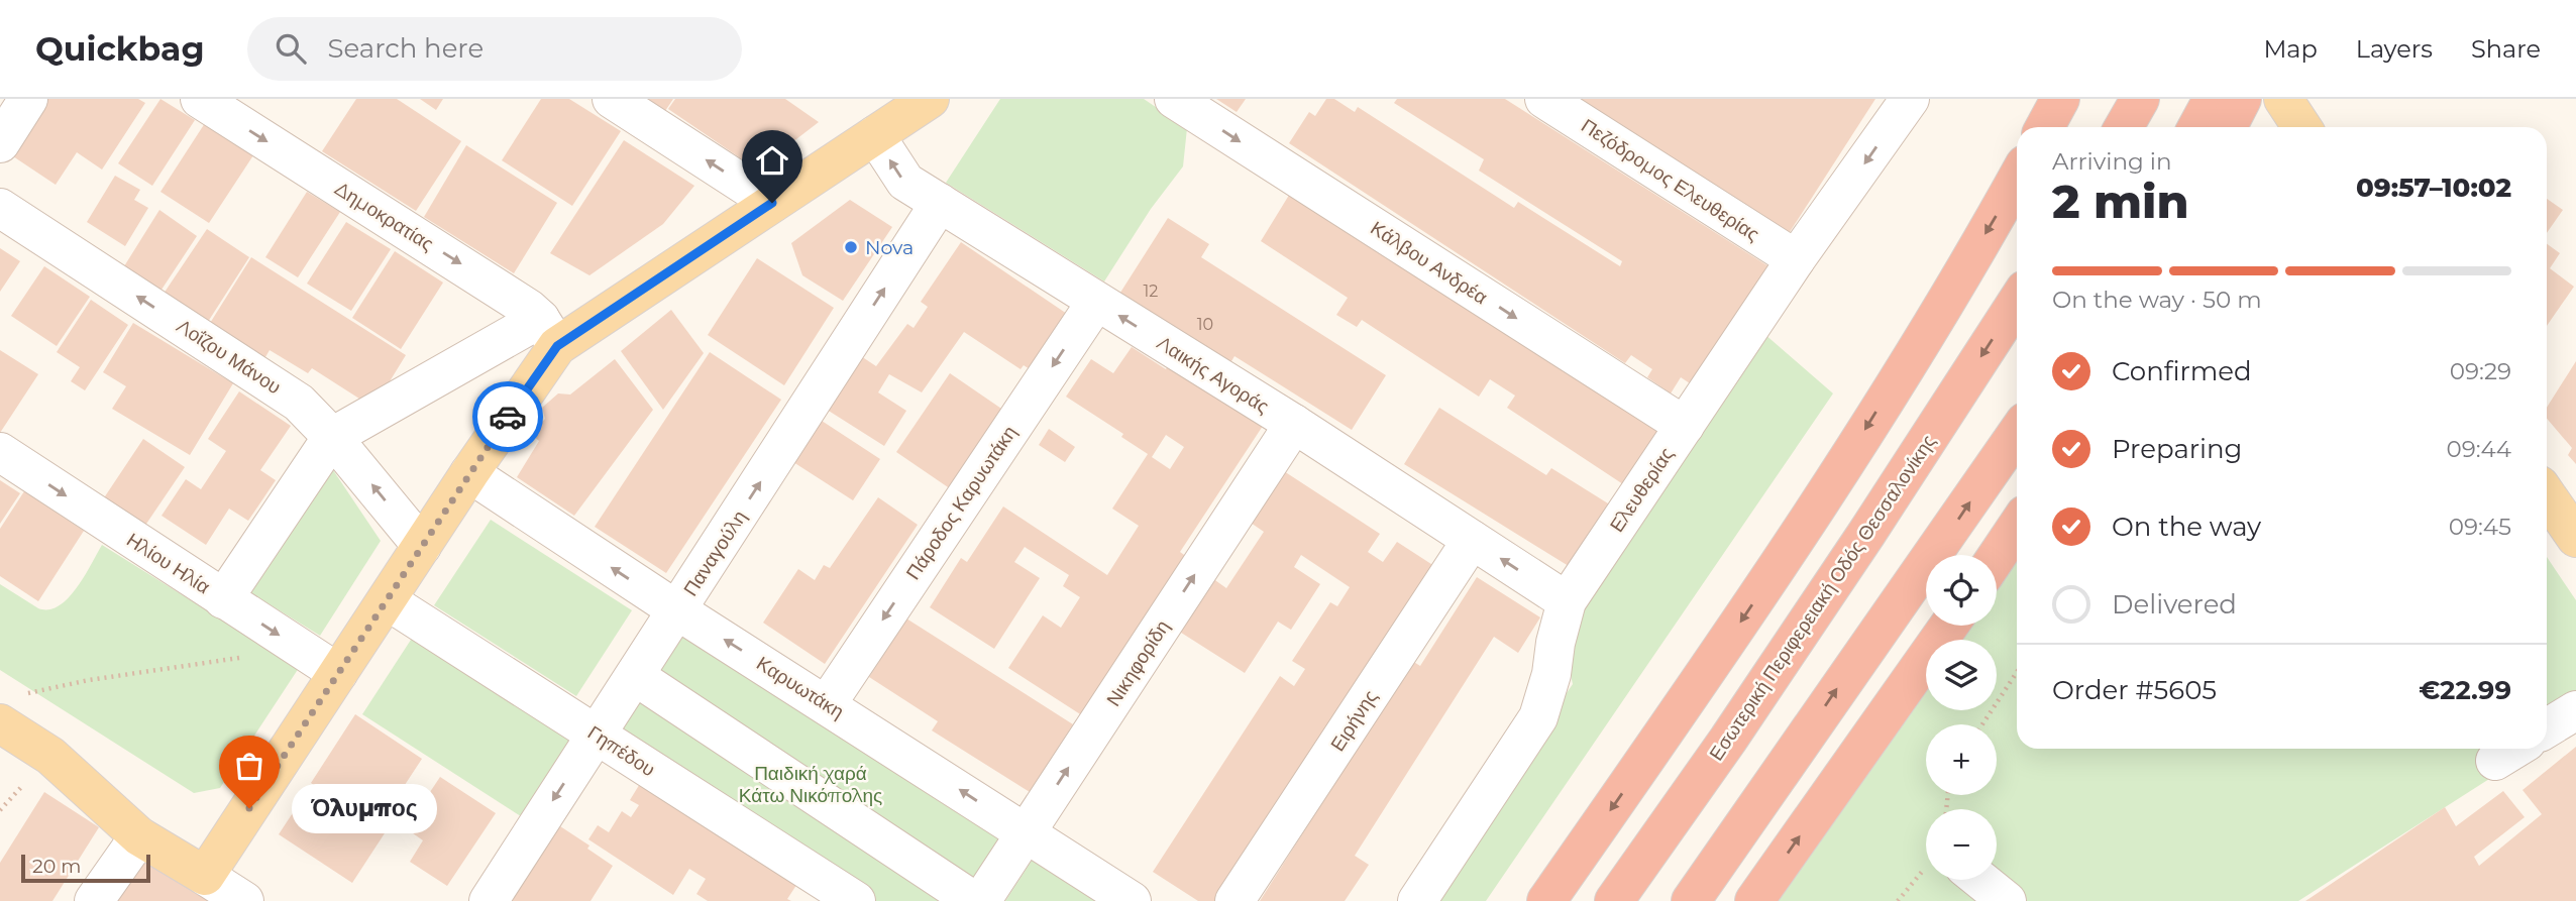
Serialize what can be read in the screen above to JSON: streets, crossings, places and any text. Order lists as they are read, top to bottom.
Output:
{
  "streets": {
    "highway": ["Εσωτερική Περιφερειακή Οδός Θεσσαλονίκης"],
    "street": [
      "Πεζόδρομος Ελευθερίας",
      "Δημοκρατίας",
      "Κάλβου Ανδρέα",
      "Λοΐζου Μάνου",
      "Λαικής Αγοράς",
      "Ελευθερίας",
      "Πάροδος Καρυωτάκη",
      "Παναγούλη",
      "Ηλίου Ηλία",
      "Νικηφορίδη",
      "Καρυωτάκη",
      "Ειρήνης",
      "Γηπέδου"
    ]
  },
  "crossings": [
    ["Πεζόδρομος Ελευθερίας", "Ελευθερίας"],
    ["Κάλβου Ανδρέα", "Ελευθερίας"],
    ["Λαικής Αγοράς", "Ελευθερίας"],
    ["Λαικής Αγοράς", "Πάροδος Καρυωτάκη"],
    ["Λαικής Αγοράς", "Παναγούλη"],
    ["Λαικής Αγοράς", "Νικηφορίδη"],
    ["Λαικής Αγοράς", "Ειρήνης"],
    ["Πάροδος Καρυωτάκη", "Καρυωτάκη"],
    ["Παναγούλη", "Καρυωτάκη"],
    ["Παναγούλη", "Γηπέδου"],
    ["Νικηφορίδη", "Καρυωτάκη"]
  ],
  "one_way": [
    "Κάλβου Ανδρέα",
    "Λοΐζου Μάνου",
    "Λαικής Αγοράς",
    "Πάροδος Καρυωτάκη",
    "Ηλίου Ηλία",
    "Νικηφορίδη"
  ],
  "parks": ["Παιδική χαρά Κάτω Νικόπολης"],
  "places": ["Nova", "Όλυμπος"],
  "house_numbers": ["12", "10"],
  "scale_bar": "20 m",
  "page": {
    "header": "Quickbag",
    "search": "Search here",
    "nav": ["Map", "Layers", "Share"],
    "heading": ["2 min", "Arriving in", "09:57–10:02"],
    "panel": ["Order #5605", "€22.99"],
    "bar": "On the way · 50 m",
    "list": [
      ["Confirmed", "09:29"],
      ["Preparing", "09:44"],
      ["On the way", "09:45"],
      "Delivered"
    ],
    "map_buttons": ["+", "−"],
    "bubble": "Όλυμπος",
    "scale": "20 m"
  }
}
